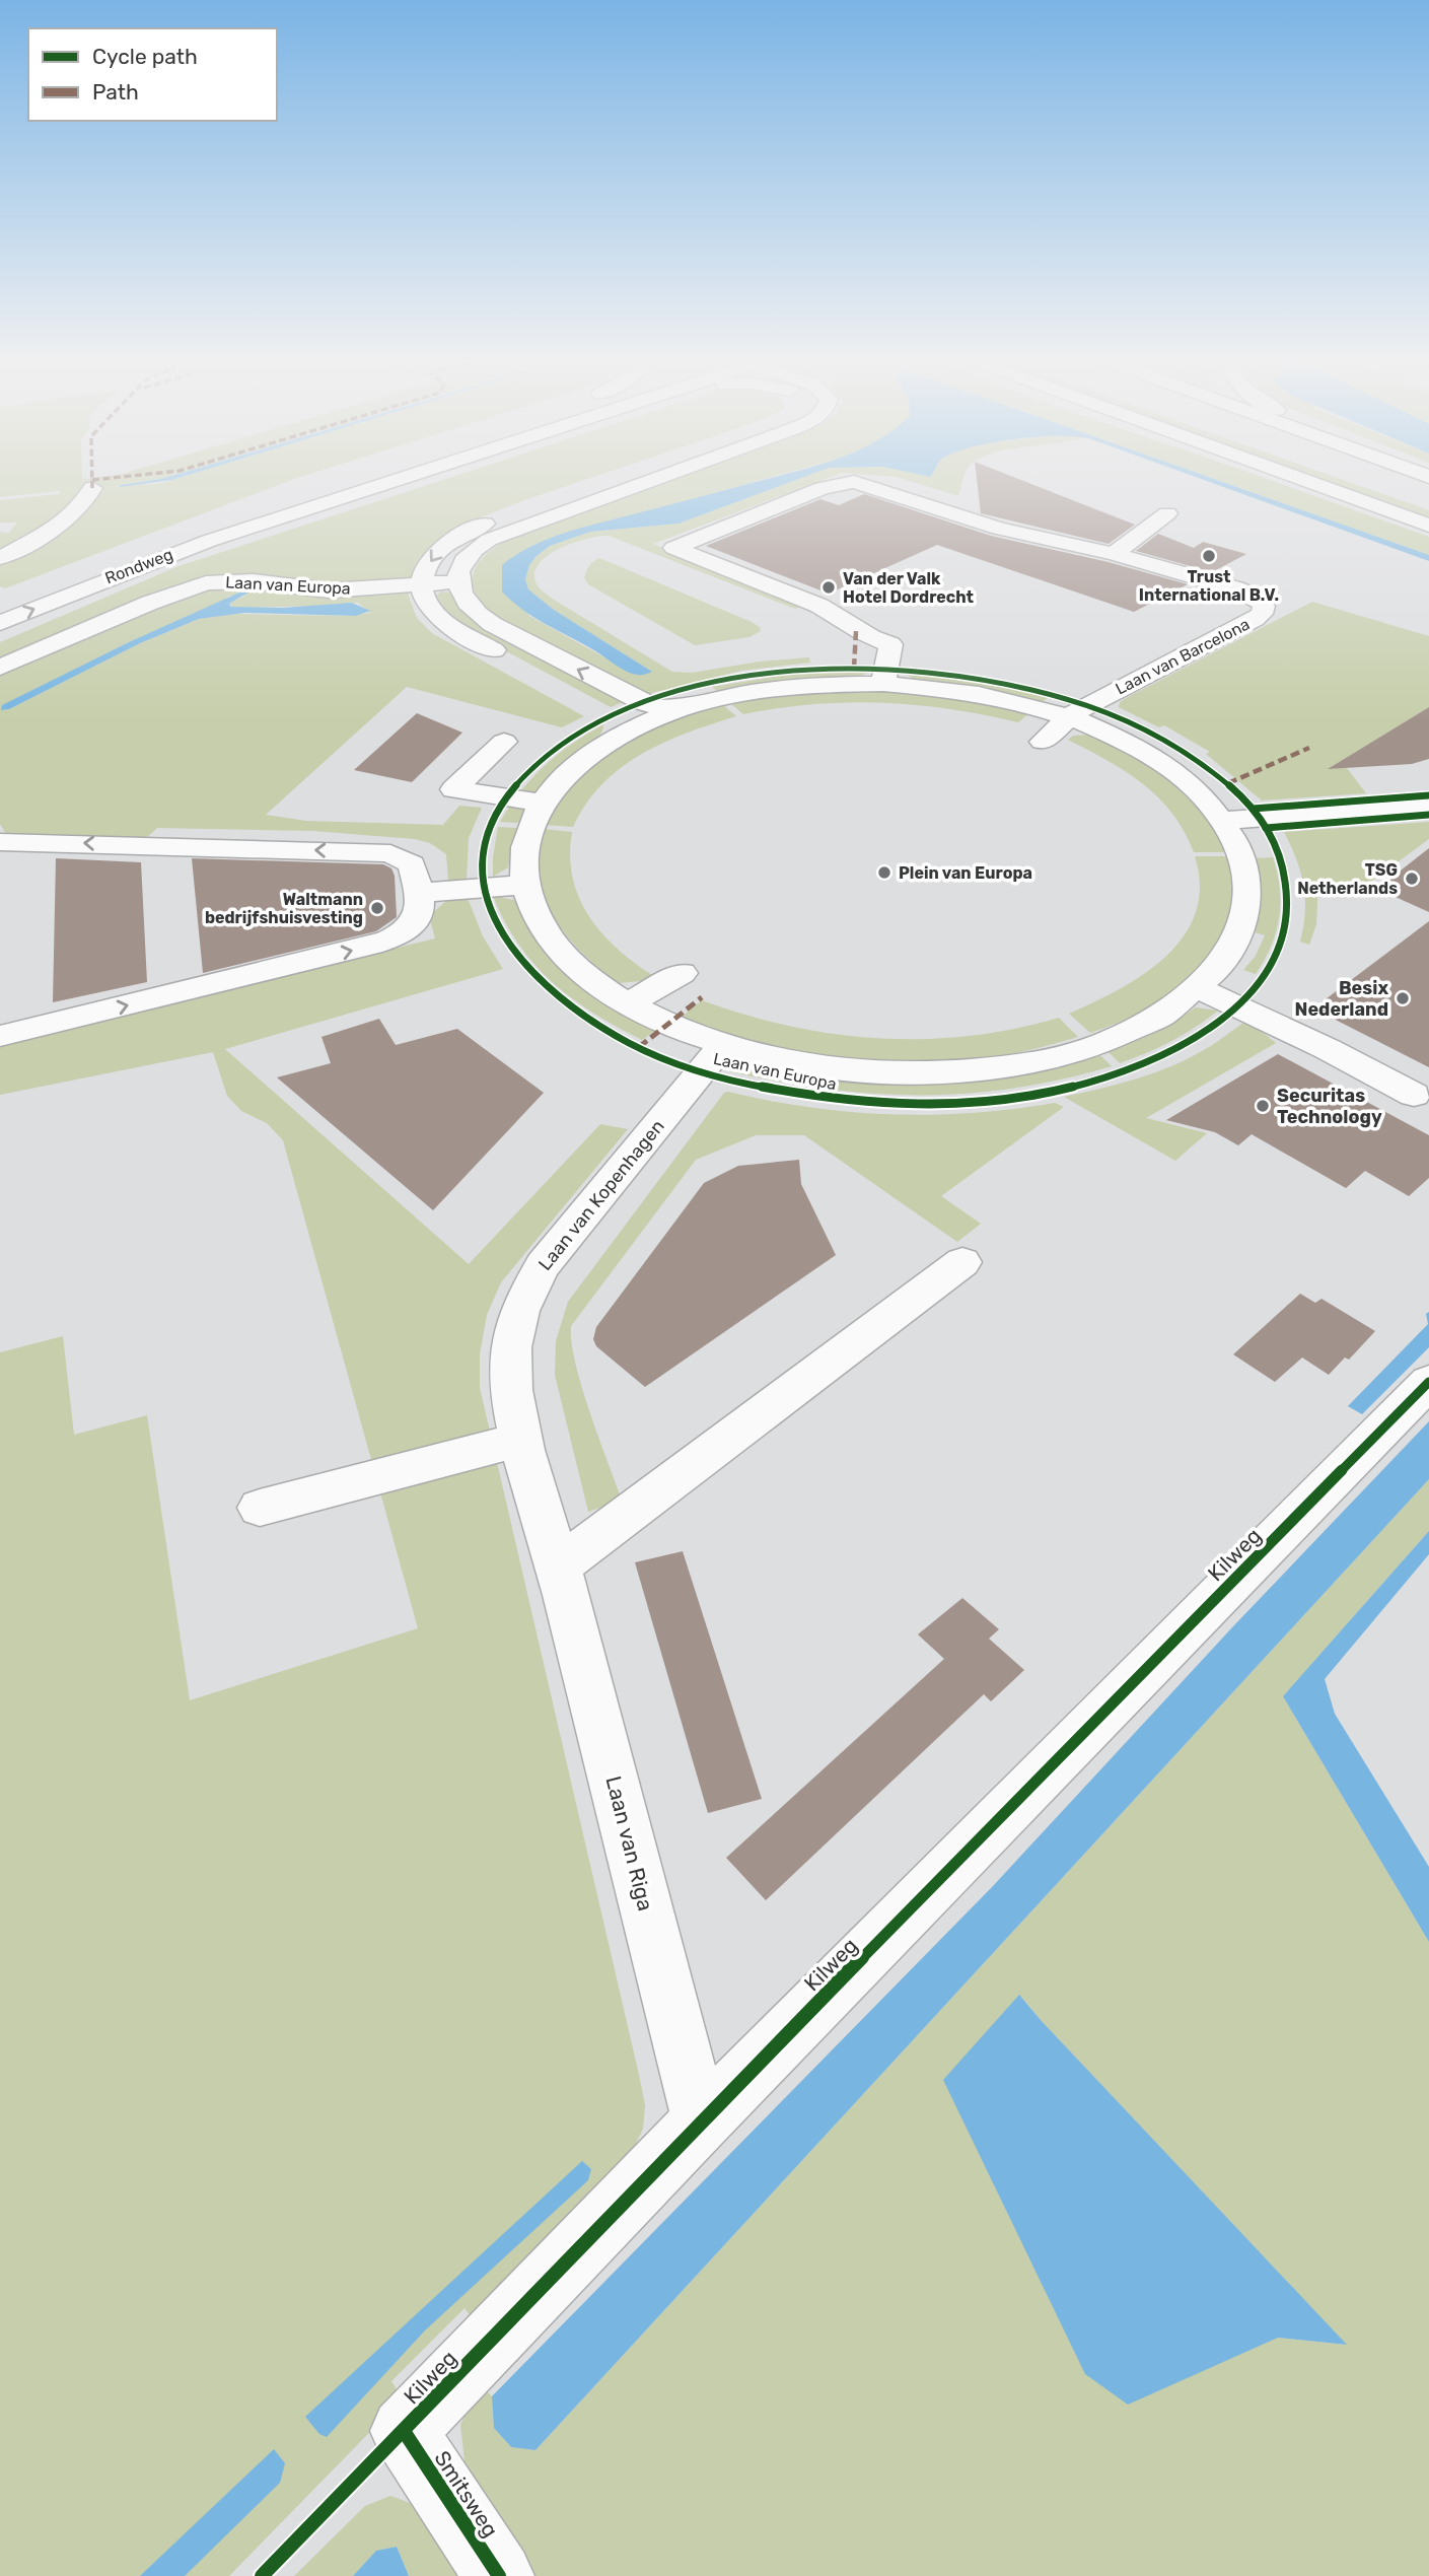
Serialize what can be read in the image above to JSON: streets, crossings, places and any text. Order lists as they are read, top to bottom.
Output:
{
  "streets": {
    "main road": [
      "Rondweg",
      "Laan van Europa",
      "Laan van Barcelona",
      "Laan van Kopenhagen",
      "Kilweg",
      "Laan van Riga",
      "Smitsweg"
    ]
  },
  "crossings": [
    ["Laan van Europa", "Laan van Barcelona"],
    ["Laan van Europa", "Laan van Kopenhagen"],
    ["Laan van Kopenhagen", "Laan van Riga"],
    ["Kilweg", "Laan van Riga"],
    ["Kilweg", "Smitsweg"]
  ],
  "places": [
    "Trust International B.V.",
    "Van der Valk Hotel Dordrecht",
    "Plein van Europa",
    "TSG Netherlands",
    "Waltmann bedrijfshuisvesting",
    "Besix Nederland",
    "Securitas Technology"
  ],
  "legend": ["Cycle path", "Path"]
}
